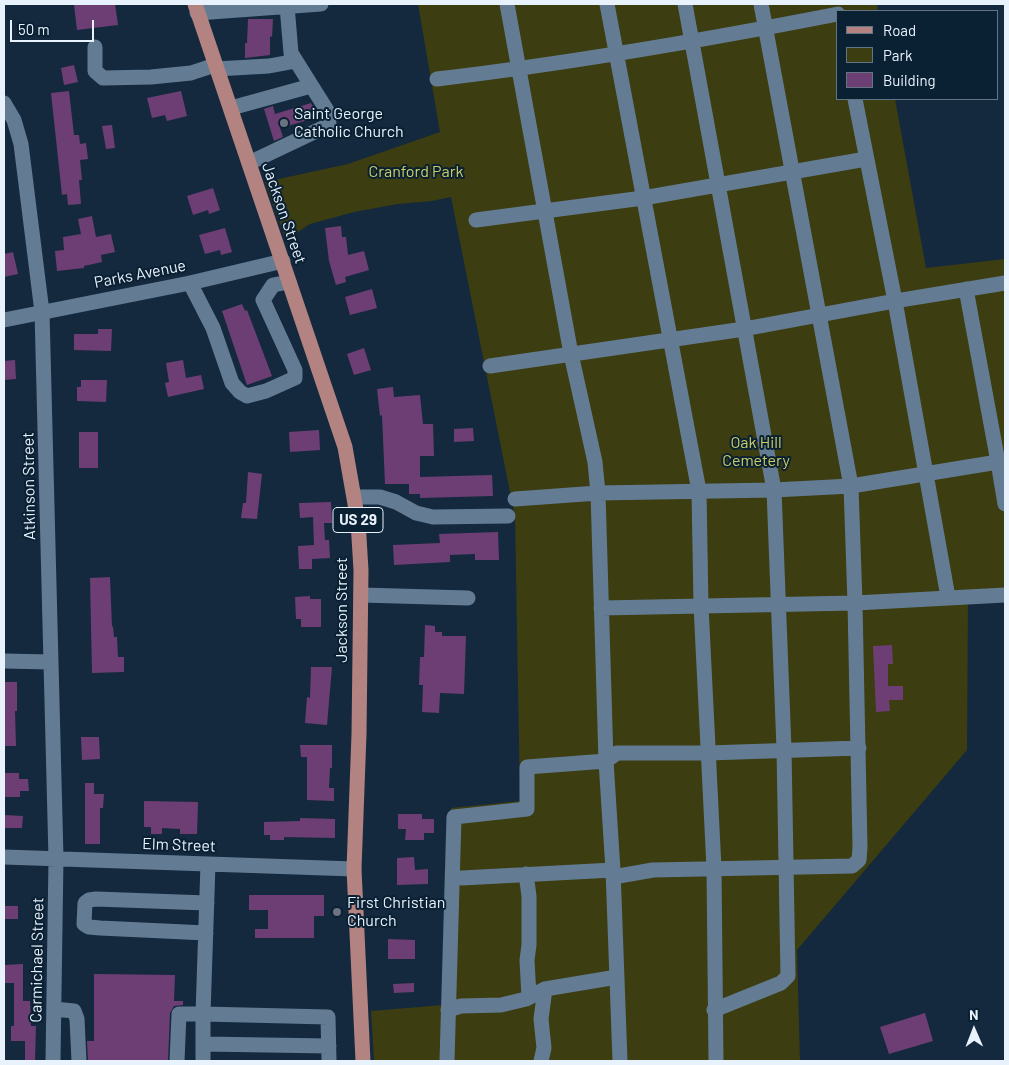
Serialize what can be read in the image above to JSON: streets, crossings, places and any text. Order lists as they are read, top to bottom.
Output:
{
  "streets": {
    "main road": ["Jackson Street", "US 29"],
    "street": [
      "Parks Avenue",
      "Atkinson Street",
      "Elm Street",
      "Carmichael Street"
    ]
  },
  "crossings": [
    ["Jackson Street", "Parks Avenue"],
    ["Jackson Street", "Elm Street"],
    ["Parks Avenue", "Atkinson Street"],
    ["Atkinson Street", "Elm Street"],
    ["Atkinson Street", "Carmichael Street"],
    ["Elm Street", "Carmichael Street"]
  ],
  "parks": ["Cranford Park", "Oak Hill Cemetery"],
  "places": ["Saint George Catholic Church", "First Christian Church"],
  "legend": ["Road", "Park", "Building"],
  "scale_bar": "50 m",
  "north": "top"
}
